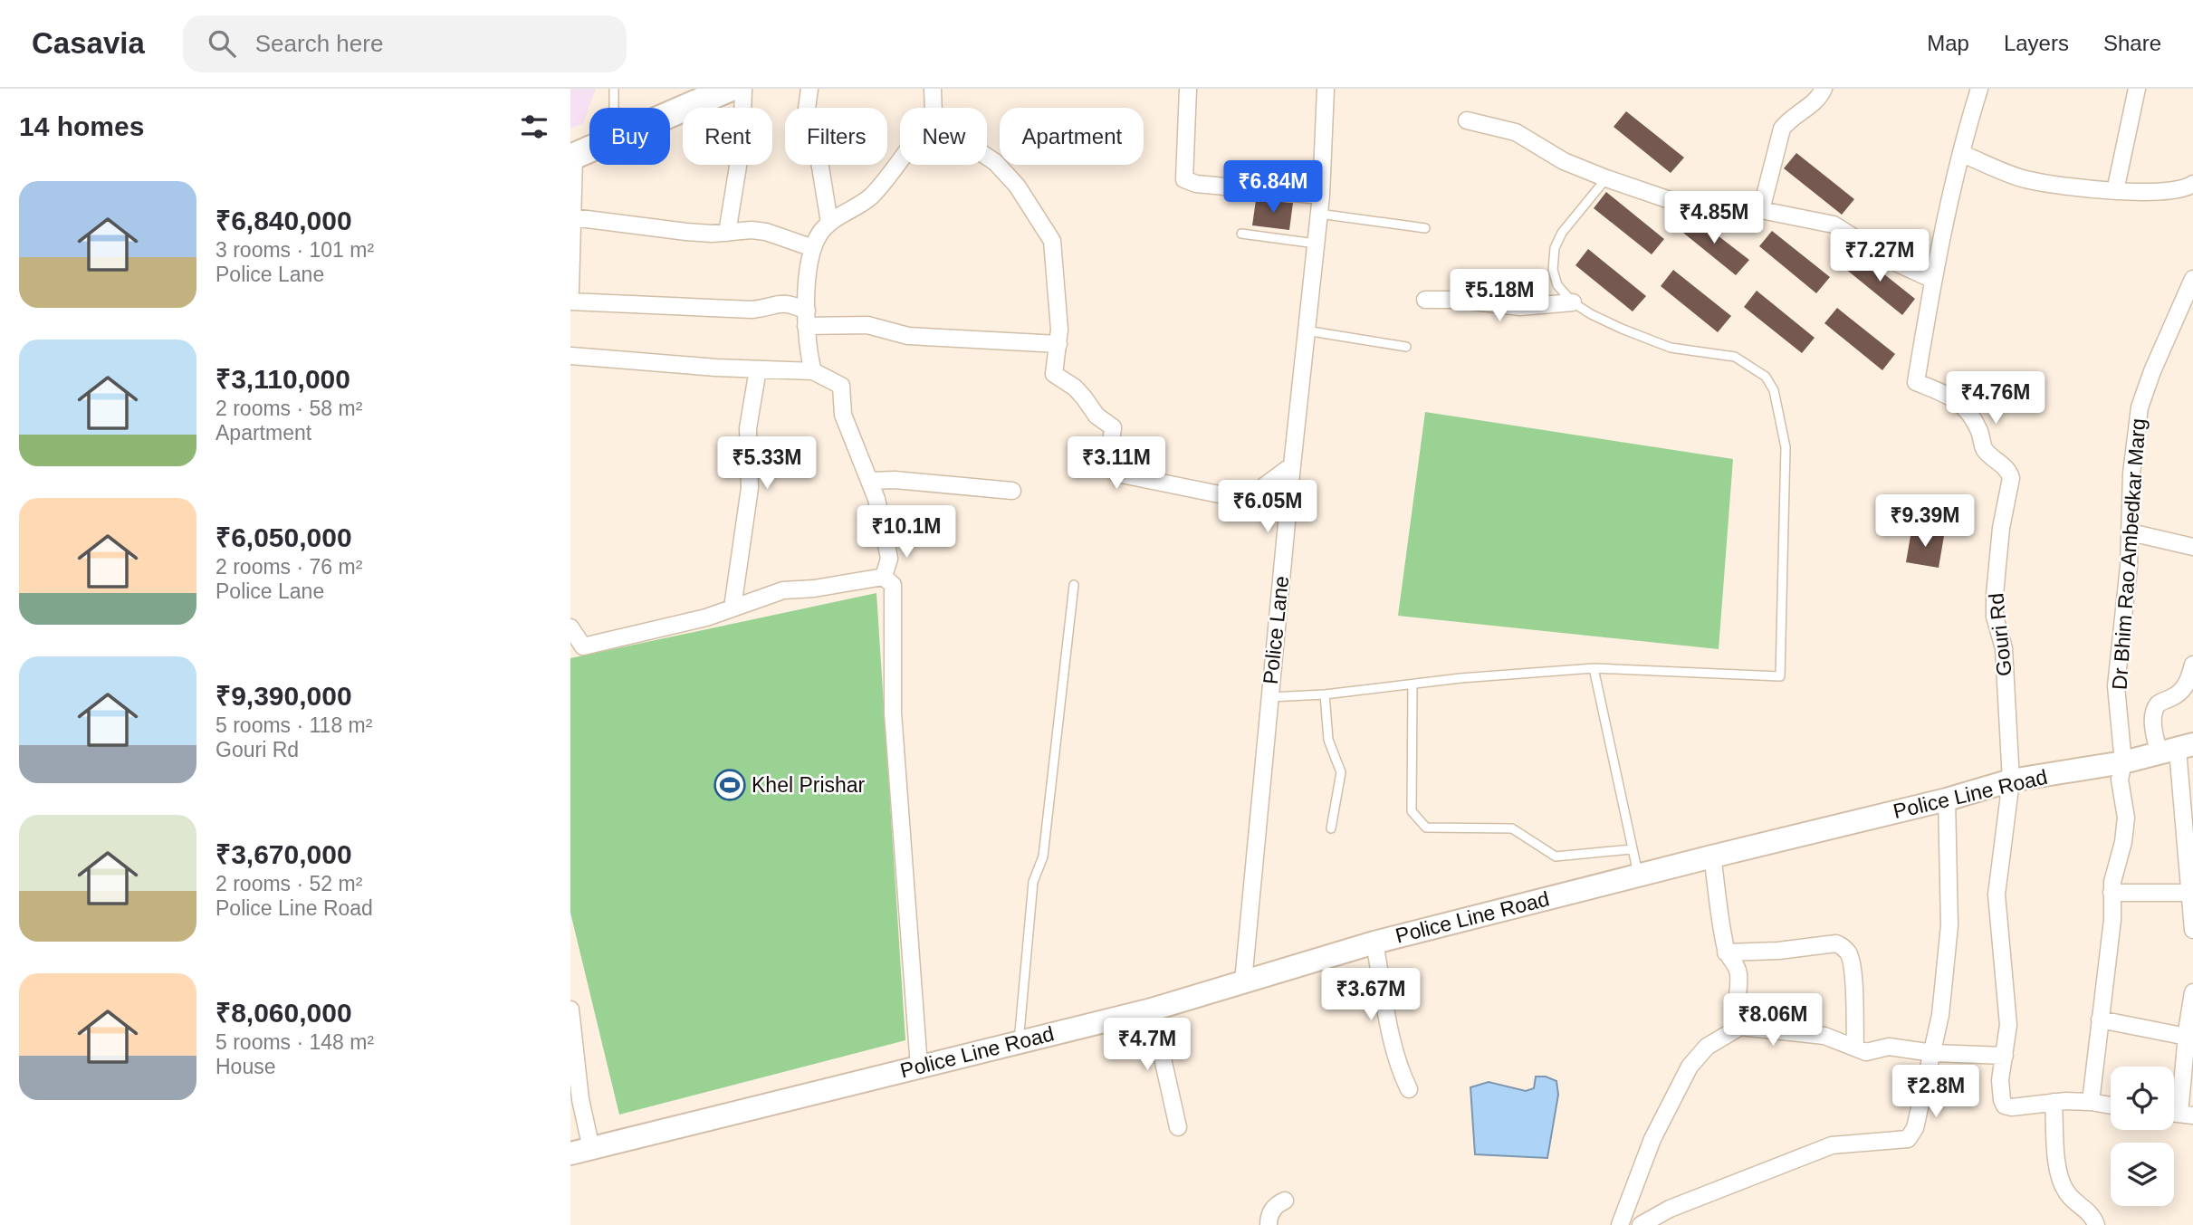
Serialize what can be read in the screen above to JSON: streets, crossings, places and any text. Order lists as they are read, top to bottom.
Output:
{
  "streets": {
    "street": [
      "Dr Bhim Rao Ambedkar Marg",
      "Police Lane",
      "Gouri Rd",
      "Police Line Road"
    ]
  },
  "crossings": [
    ["Dr Bhim Rao Ambedkar Marg", "Police Line Road"],
    ["Police Lane", "Police Line Road"],
    ["Gouri Rd", "Police Line Road"]
  ],
  "places": {
    "sports": ["Khel Prishar"]
  },
  "page": {
    "header": "Casavia",
    "search": "Search here",
    "nav": ["Map", "Layers", "Share"],
    "heading": "14 homes",
    "chip": [
      "Buy",
      "Rent",
      "Filters",
      "New",
      "Apartment"
    ],
    "price": [
      "₹6.84M",
      "₹4.85M",
      "₹7.27M",
      "₹5.18M",
      "₹4.76M",
      "₹5.33M",
      "₹3.11M",
      "₹6.05M",
      "₹9.39M",
      "₹10.1M",
      "₹3.67M",
      "₹8.06M",
      "₹4.7M",
      "₹2.8M"
    ],
    "list": [
      {
        "name": "₹6,840,000",
        "note": "3 rooms · 101 m² · Police Lane"
      },
      {
        "name": "₹3,110,000",
        "note": "2 rooms · 58 m² · Apartment"
      },
      {
        "name": "₹6,050,000",
        "note": "2 rooms · 76 m² · Police Lane"
      },
      {
        "name": "₹9,390,000",
        "note": "5 rooms · 118 m² · Gouri Rd"
      },
      {
        "name": "₹3,670,000",
        "note": "2 rooms · 52 m² · Police Line Road"
      },
      {
        "name": "₹8,060,000",
        "note": "5 rooms · 148 m² · House"
      }
    ]
  }
}
